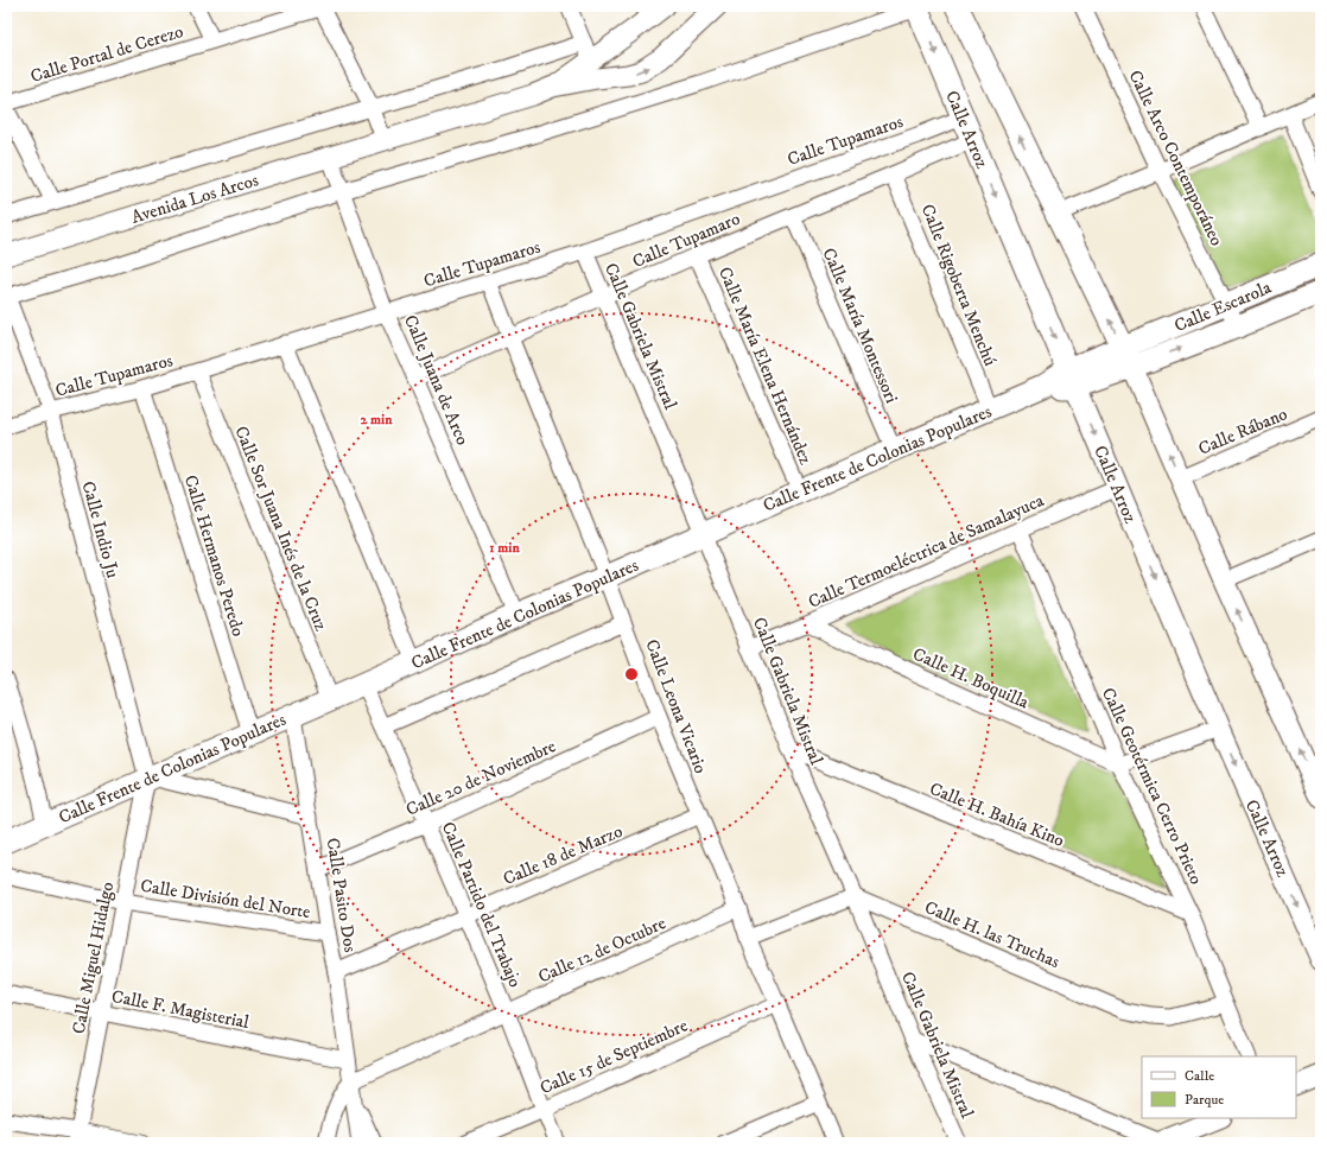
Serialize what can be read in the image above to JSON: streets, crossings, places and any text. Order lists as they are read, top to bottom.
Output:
{
  "streets": {
    "main road": ["Calle Arroz", "Calle Escarola", "Calle Frente de Colonias Populares"],
    "street": [
      "Calle Portal de Cerezo",
      "Calle Tupamaros",
      "Calle Arco Contemporáneo",
      "Avenida Los Arcos",
      "Calle Tupamaro",
      "Calle Rigoberta Menchú",
      "Calle María Montessori",
      "Calle Gabriela Mistral",
      "Calle María Elena Hernández",
      "Calle Juana de Arco",
      "Calle Rábano",
      "Calle Sor Juana Inés de la Cruz",
      "Calle Indio Ju",
      "Calle Termoeléctrica de Samalayuca",
      "Calle Hermanos Peredo",
      "Calle H. Boquilla",
      "Calle Leona Vicario",
      "Calle 20 de Noviembre",
      "Calle Geotérmica Cerro Prieto",
      "Calle H. Bahía Kino",
      "Calle 18 de Marzo",
      "Calle Pasito Dos",
      "Calle División del Norte",
      "Calle Partido del Trabajo",
      "Calle H. las Truchas",
      "Calle 12 de Octubre",
      "Calle Miguel Hidalgo",
      "Calle F. Magisterial",
      "Calle 15 de Septiembre"
    ]
  },
  "crossings": [
    ["Calle Arroz", "Calle Tupamaros"],
    ["Calle Arroz", "Calle Tupamaro"],
    ["Calle Arroz", "Calle Frente de Colonias Populares"],
    ["Calle Arroz", "Calle Termoeléctrica de Samalayuca"],
    ["Calle Tupamaros", "Calle Gabriela Mistral"],
    ["Calle Tupamaros", "Calle Juana de Arco"],
    ["Calle Tupamaros", "Calle Sor Juana Inés de la Cruz"],
    ["Calle Tupamaros", "Calle Indio Ju"],
    ["Calle Tupamaros", "Calle Hermanos Peredo"],
    ["Calle Tupamaros", "Calle Leona Vicario"],
    ["Calle Arco Contemporáneo", "Calle Escarola"],
    ["Avenida Los Arcos", "Calle Juana de Arco"],
    ["Calle Tupamaro", "Calle Rigoberta Menchú"],
    ["Calle Tupamaro", "Calle María Montessori"],
    ["Calle Tupamaro", "Calle Gabriela Mistral"],
    ["Calle Tupamaro", "Calle María Elena Hernández"],
    ["Calle Tupamaro", "Calle Juana de Arco"],
    ["Calle Tupamaro", "Calle Leona Vicario"],
    ["Calle Rigoberta Menchú", "Calle Frente de Colonias Populares"],
    ["Calle Escarola", "Calle Frente de Colonias Populares"],
    ["Calle María Montessori", "Calle Frente de Colonias Populares"],
    ["Calle Gabriela Mistral", "Calle Frente de Colonias Populares"],
    ["Calle Gabriela Mistral", "Calle Termoeléctrica de Samalayuca"],
    ["Calle Gabriela Mistral", "Calle H. Bahía Kino"],
    ["Calle Gabriela Mistral", "Calle H. las Truchas"],
    ["Calle María Elena Hernández", "Calle Frente de Colonias Populares"],
    ["Calle Juana de Arco", "Calle Frente de Colonias Populares"],
    ["Calle Frente de Colonias Populares", "Calle Sor Juana Inés de la Cruz"],
    ["Calle Frente de Colonias Populares", "Calle Indio Ju"],
    ["Calle Frente de Colonias Populares", "Calle Hermanos Peredo"],
    ["Calle Frente de Colonias Populares", "Calle Leona Vicario"],
    ["Calle Frente de Colonias Populares", "Calle Pasito Dos"],
    ["Calle Frente de Colonias Populares", "Calle Partido del Trabajo"],
    ["Calle Frente de Colonias Populares", "Calle Miguel Hidalgo"],
    ["Calle Indio Ju", "Calle Miguel Hidalgo"],
    ["Calle Termoeléctrica de Samalayuca", "Calle H. Boquilla"],
    ["Calle Termoeléctrica de Samalayuca", "Calle Geotérmica Cerro Prieto"],
    ["Calle H. Boquilla", "Calle Geotérmica Cerro Prieto"],
    ["Calle Leona Vicario", "Calle 20 de Noviembre"],
    ["Calle Leona Vicario", "Calle 18 de Marzo"],
    ["Calle Leona Vicario", "Calle 12 de Octubre"],
    ["Calle Leona Vicario", "Calle 15 de Septiembre"],
    ["Calle 20 de Noviembre", "Calle Pasito Dos"],
    ["Calle 20 de Noviembre", "Calle Partido del Trabajo"],
    ["Calle Geotérmica Cerro Prieto", "Calle H. Bahía Kino"],
    ["Calle Geotérmica Cerro Prieto", "Calle H. las Truchas"],
    ["Calle 18 de Marzo", "Calle Pasito Dos"],
    ["Calle 18 de Marzo", "Calle Partido del Trabajo"],
    ["Calle Pasito Dos", "Calle División del Norte"],
    ["Calle Pasito Dos", "Calle 12 de Octubre"],
    ["Calle Pasito Dos", "Calle F. Magisterial"],
    ["Calle División del Norte", "Calle Miguel Hidalgo"],
    ["Calle Partido del Trabajo", "Calle 12 de Octubre"],
    ["Calle Partido del Trabajo", "Calle 15 de Septiembre"],
    ["Calle Miguel Hidalgo", "Calle F. Magisterial"]
  ],
  "legend": ["Calle", "Parque"],
  "rings": ["2 min", "1 min"]
}
